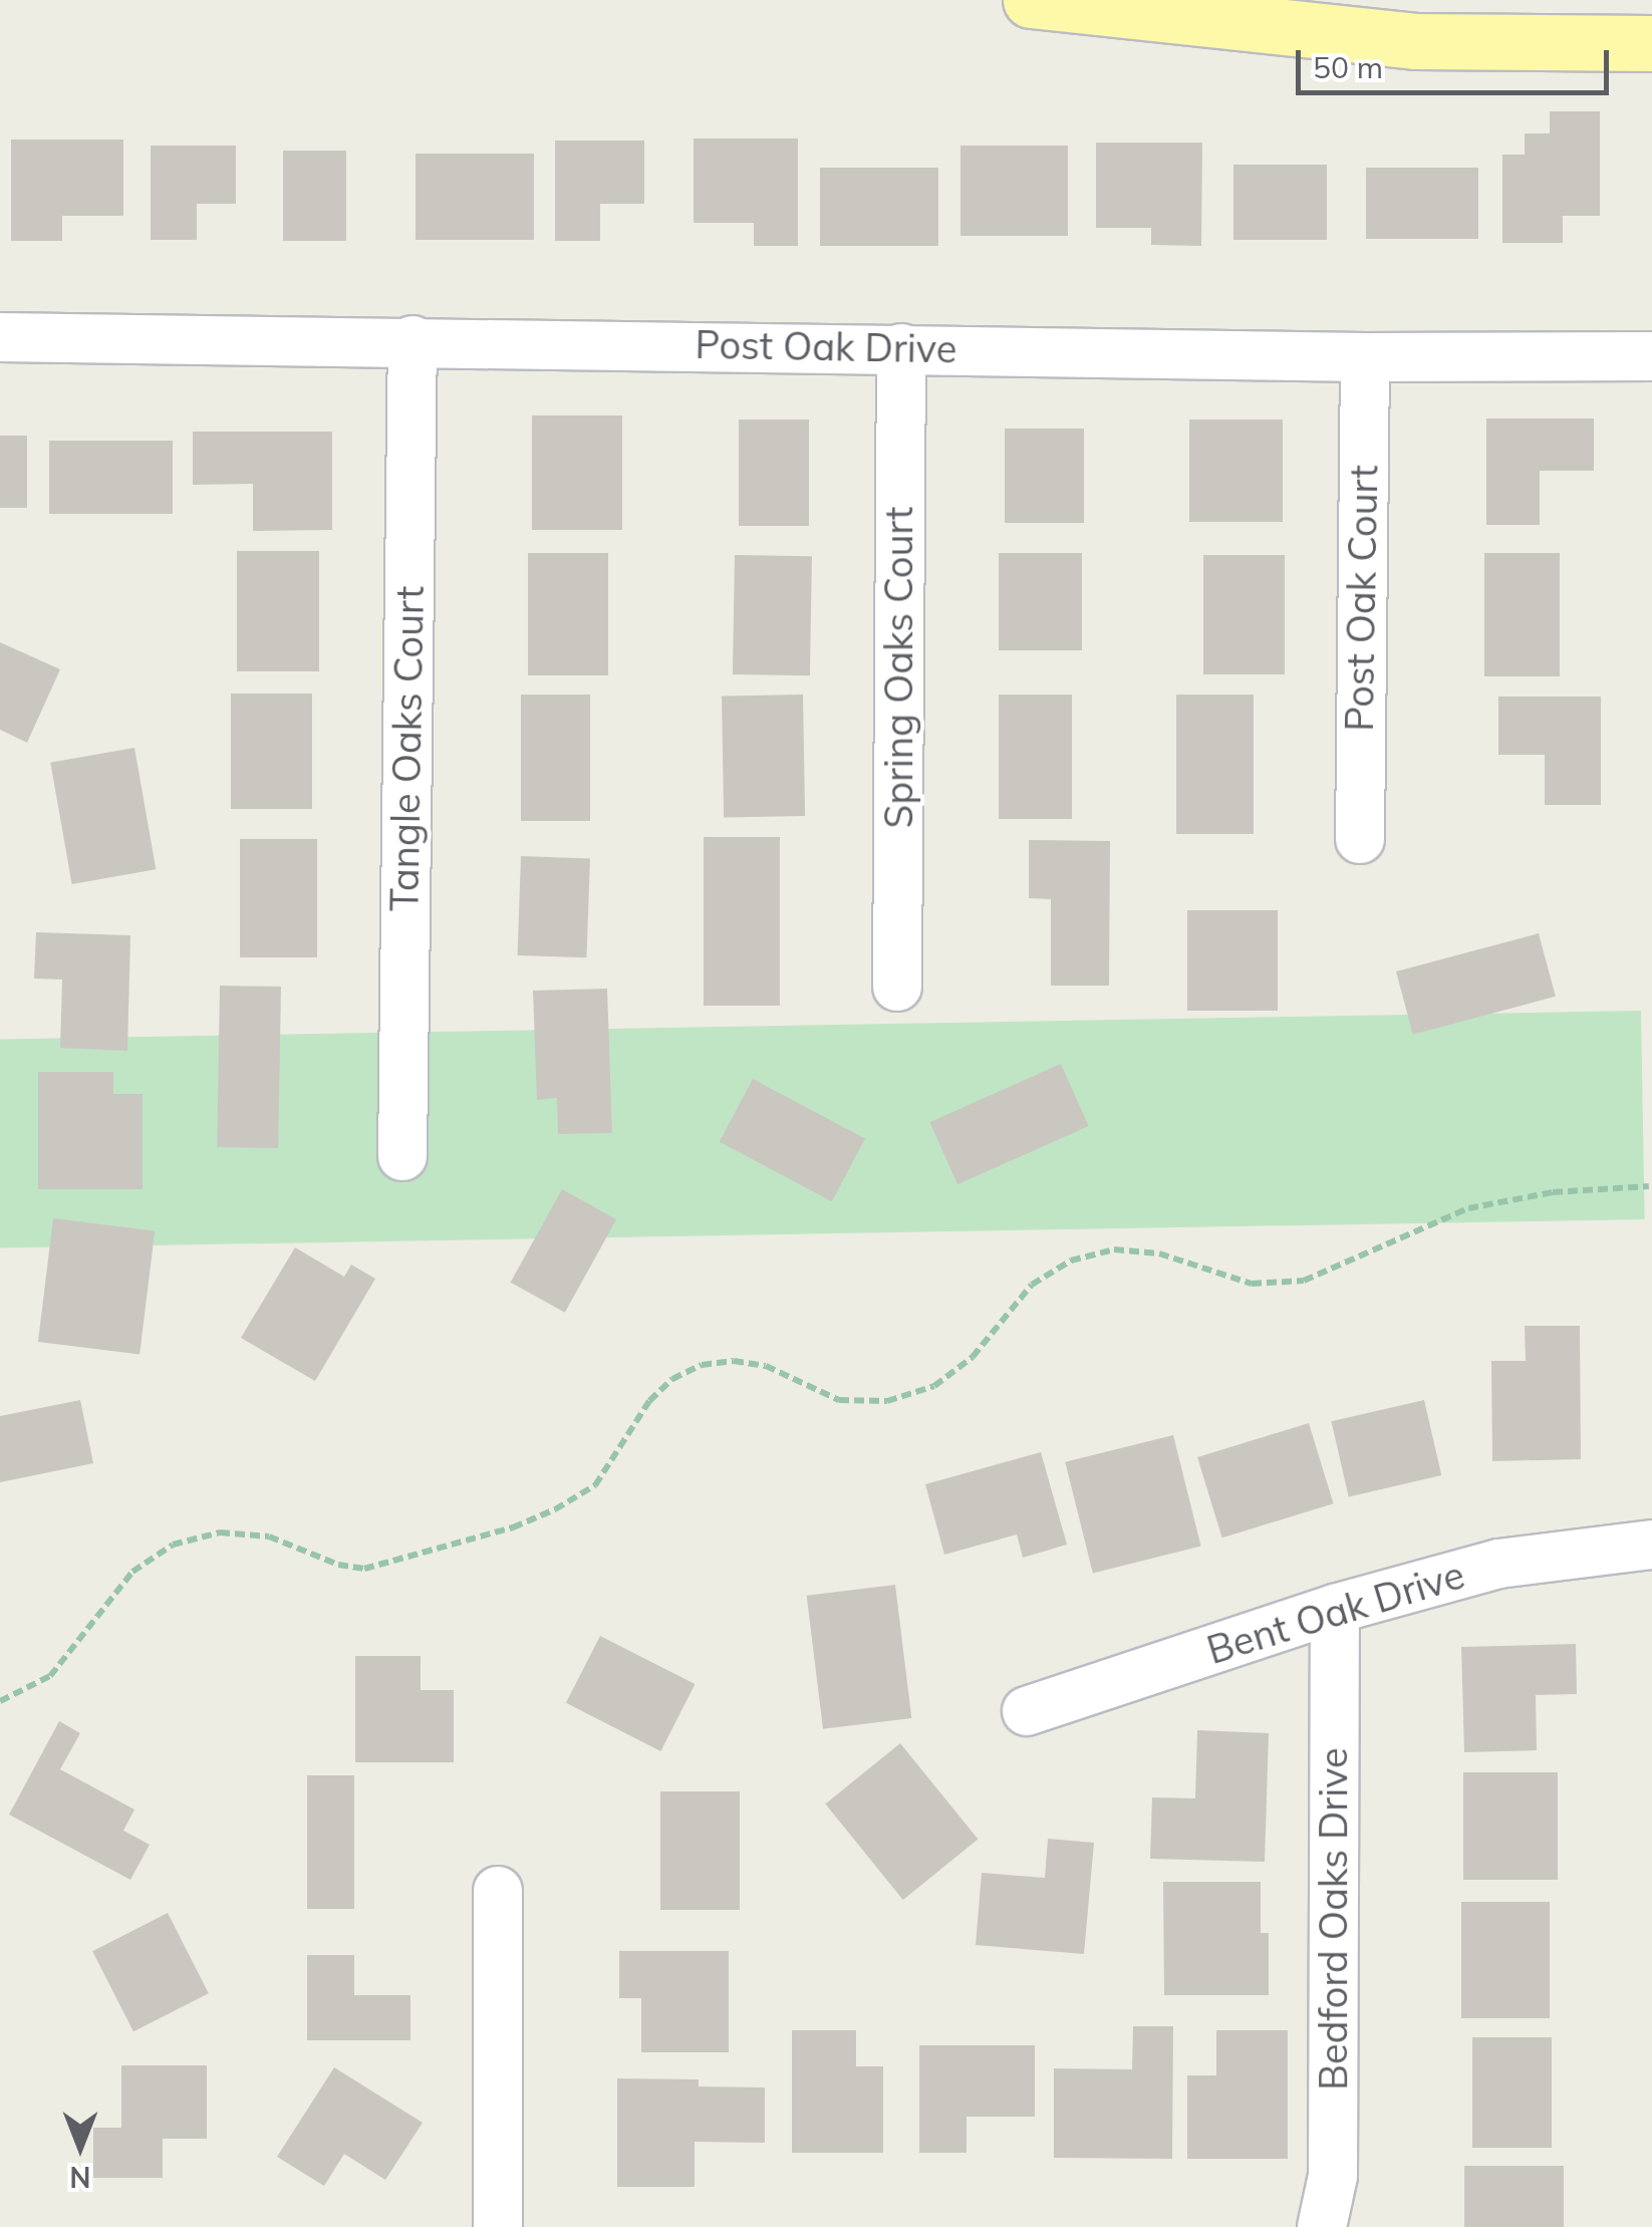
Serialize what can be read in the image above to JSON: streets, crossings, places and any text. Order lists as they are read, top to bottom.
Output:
{
  "streets": {
    "street": [
      "Post Oak Drive",
      "Post Oak Court",
      "Spring Oaks Court",
      "Tangle Oaks Court",
      "Bent Oak Drive",
      "Bedford Oaks Drive"
    ]
  },
  "crossings": [
    ["Post Oak Drive", "Post Oak Court"],
    ["Post Oak Drive", "Spring Oaks Court"],
    ["Post Oak Drive", "Tangle Oaks Court"],
    ["Bent Oak Drive", "Bedford Oaks Drive"]
  ],
  "scale_bar": "50 m",
  "north": "bottom"
}
